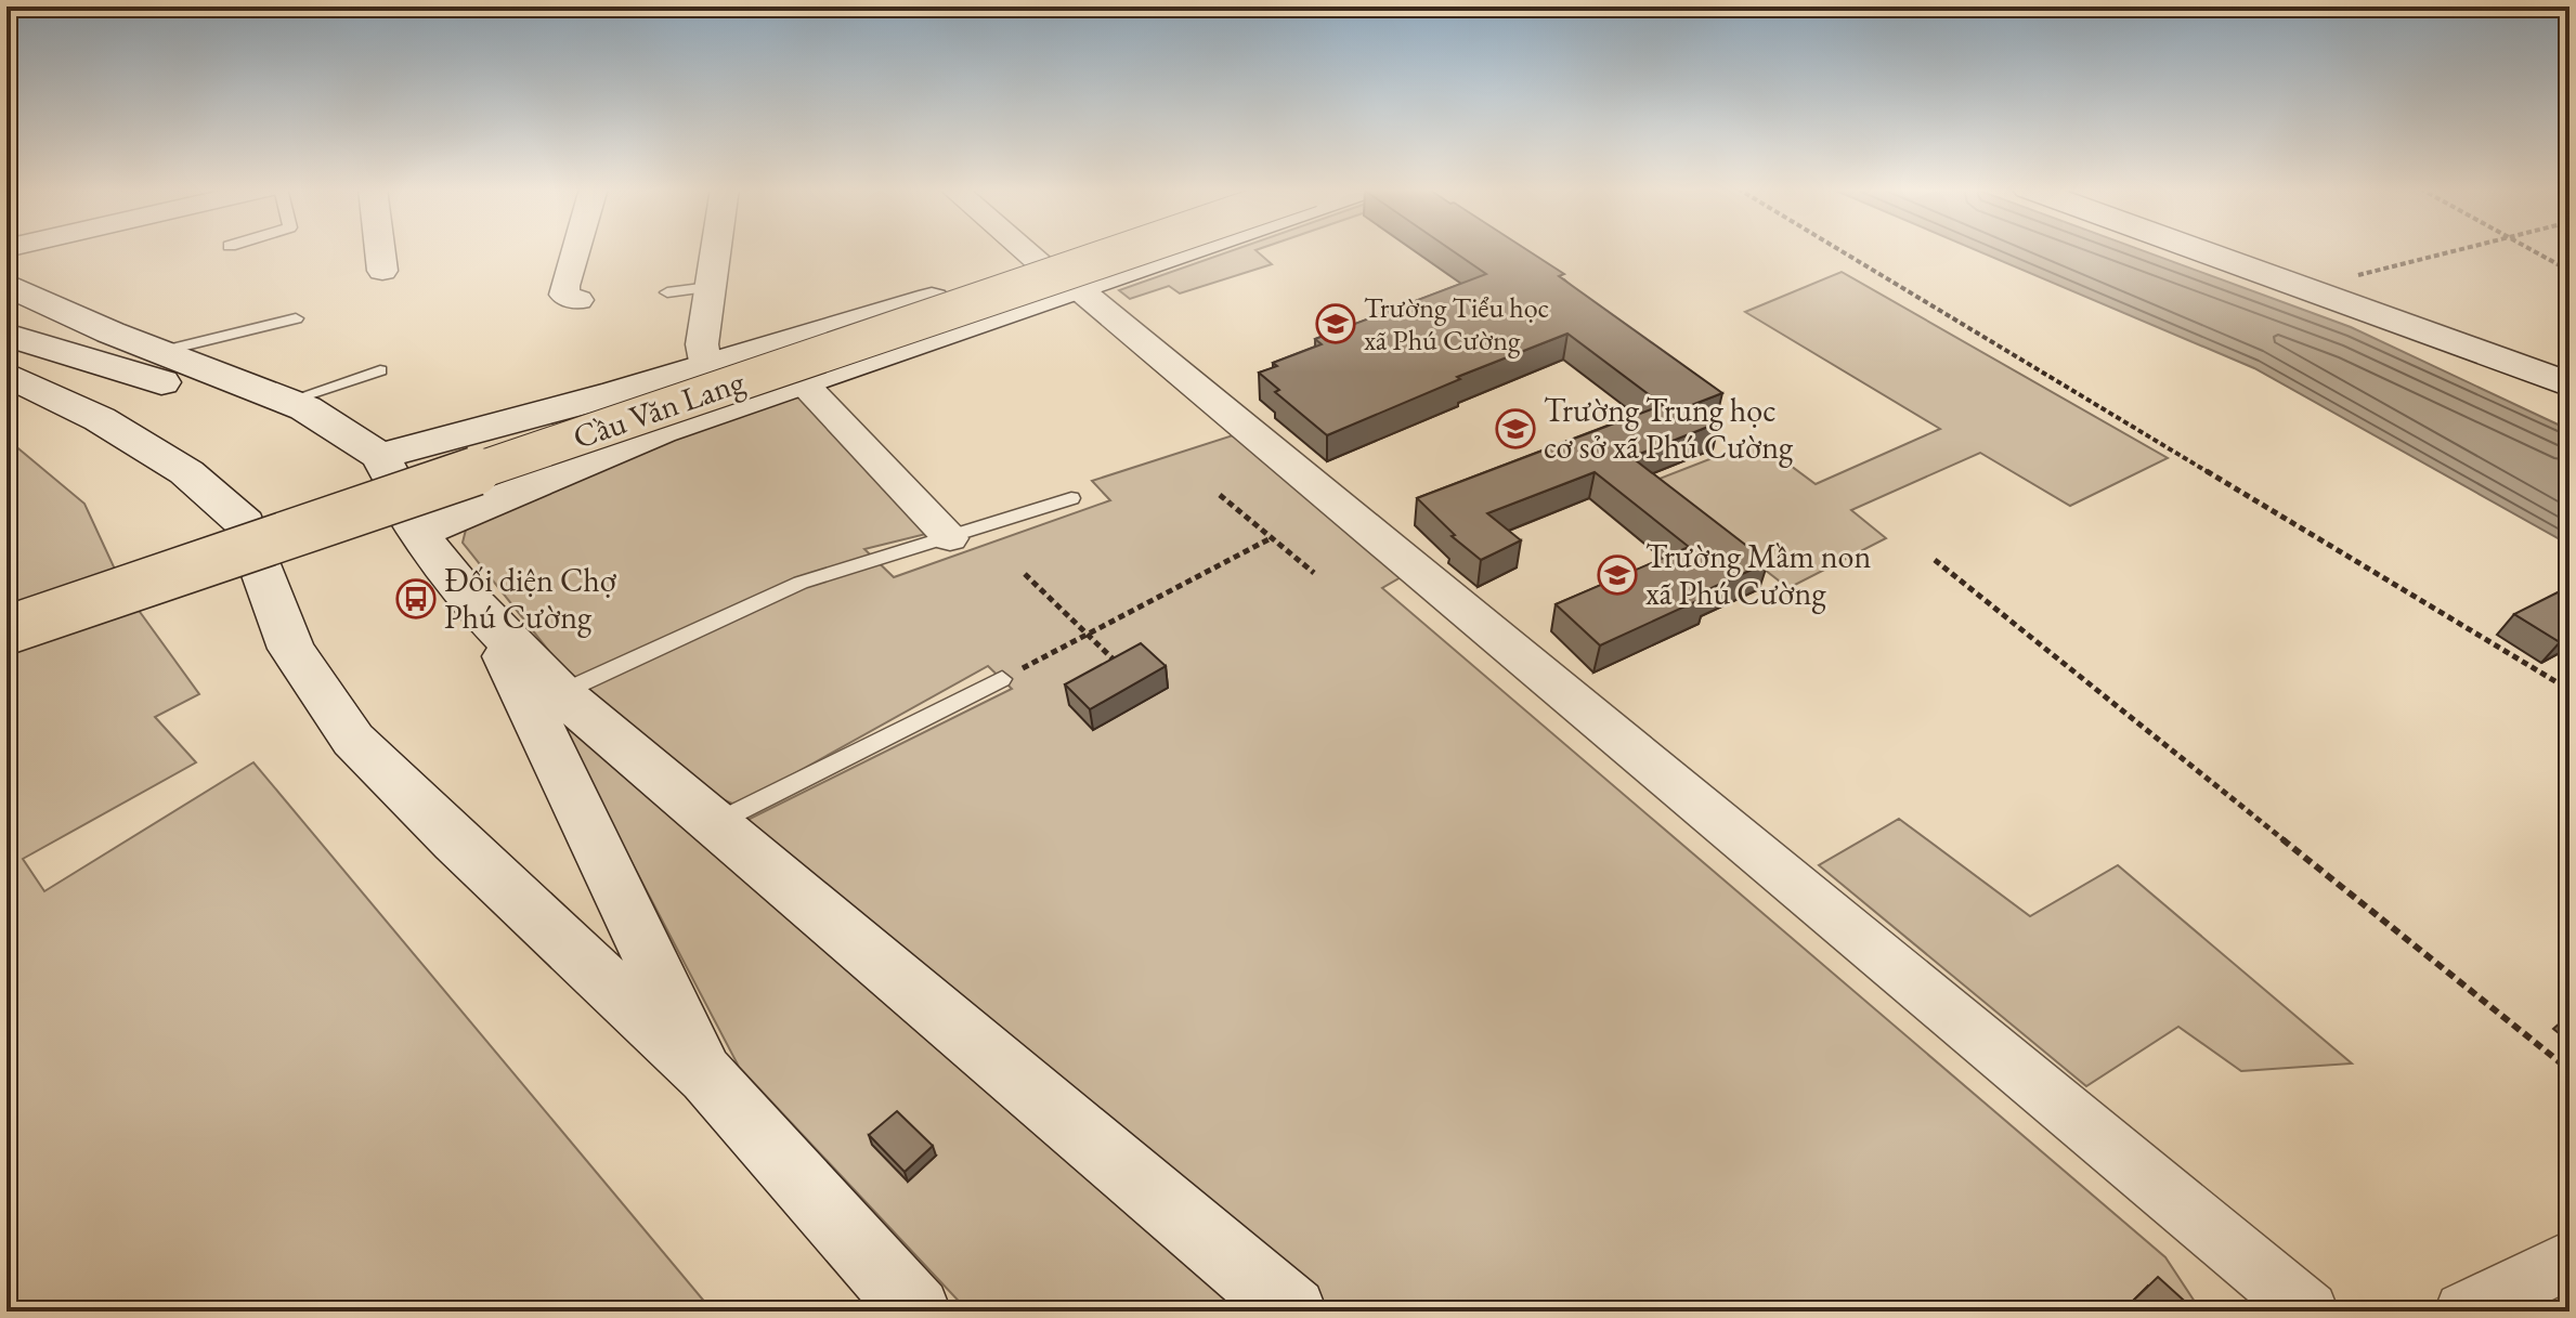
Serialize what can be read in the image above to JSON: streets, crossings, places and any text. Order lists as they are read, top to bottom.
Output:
{
  "streets": {
    "main road": ["Cầu Văn Lang"]
  },
  "places": {
    "school or university": ["Trường Tiểu học xã Phú Cường", "Trường Trung học cơ sở xã Phú Cường", "Trường Mầm non xã Phú Cường"],
    "bus stop": ["Đối diện Chợ Phú Cường"]
  }
}
